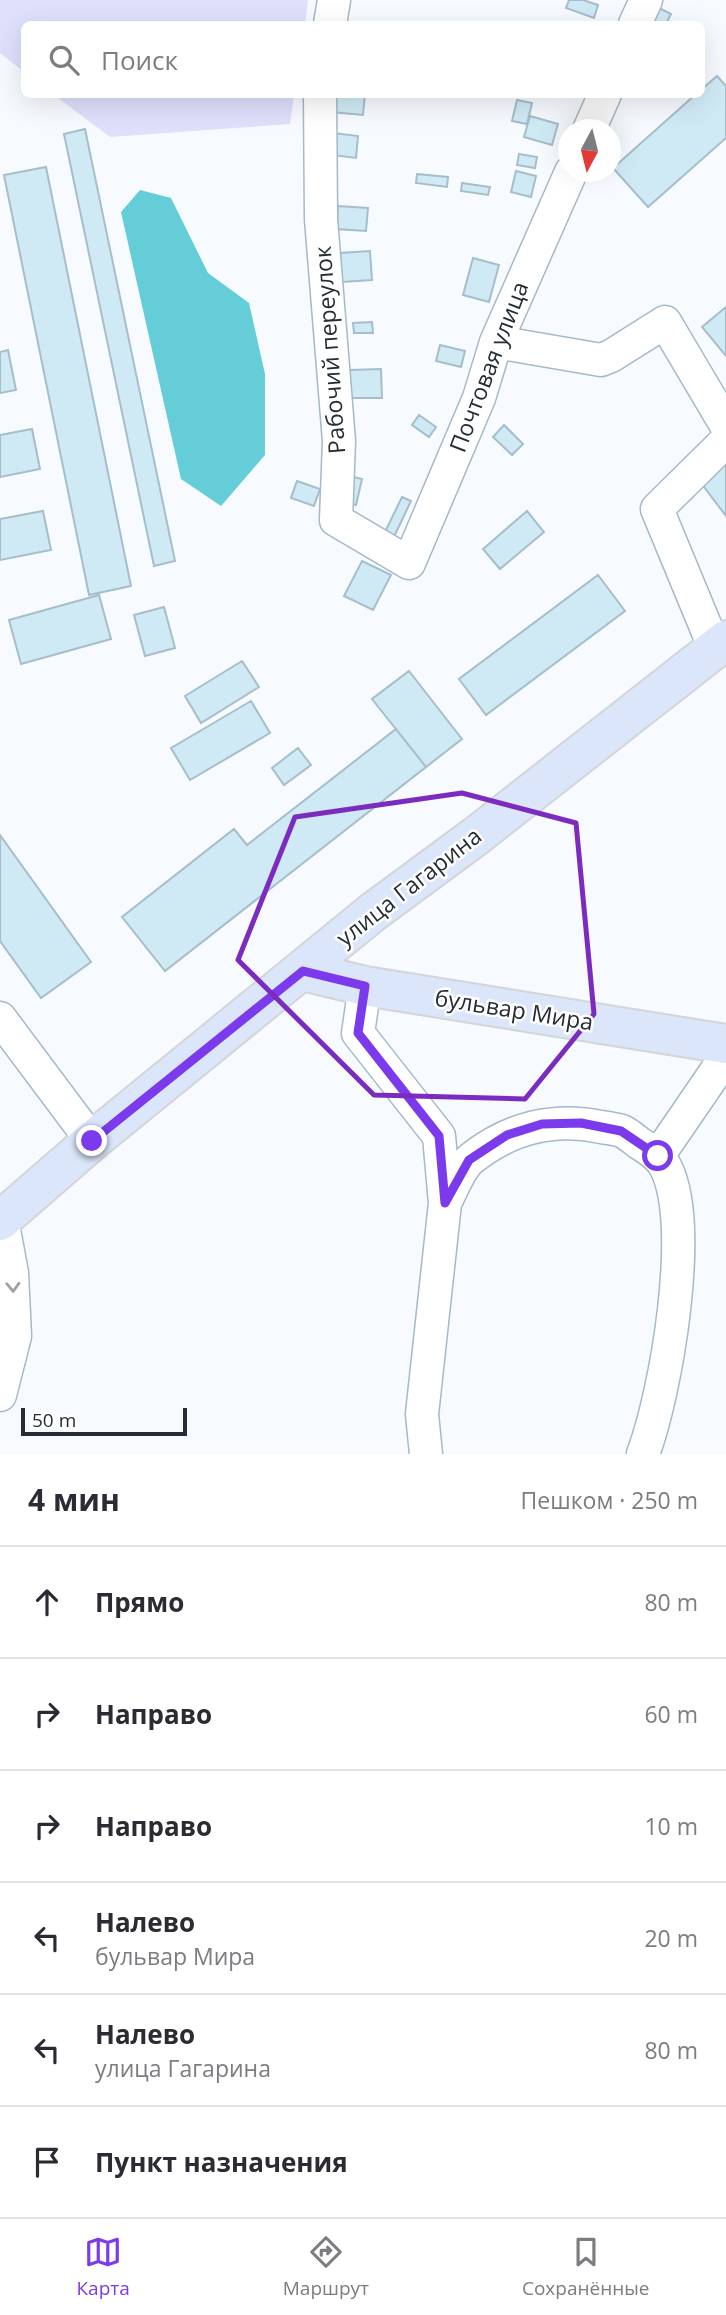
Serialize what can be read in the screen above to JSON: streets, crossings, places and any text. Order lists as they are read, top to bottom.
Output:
{
  "streets": {
    "main road": ["улица Гагарина", "бульвар Мира"],
    "street": ["Рабочий переулок", "Почтовая улица"]
  },
  "crossings": [
    ["Рабочий переулок", "Почтовая улица"],
    ["улица Гагарина", "бульвар Мира"]
  ],
  "scale_bar": "50 m",
  "north": "bottom",
  "page": {
    "search": "Поиск",
    "scale": "50 m",
    "heading": ["4 мин", "Пешком · 250 m"],
    "list": [
      ["Прямо", "80 m"],
      ["Направо", "60 m"],
      ["Направо", "10 m"],
      ["Налево", "бульвар Мира", "20 m"],
      ["Налево", "улица Гагарина", "80 m"],
      "Пункт назначения"
    ],
    "nav": ["Карта", "Маршрут", "Сохранённые"]
  }
}
